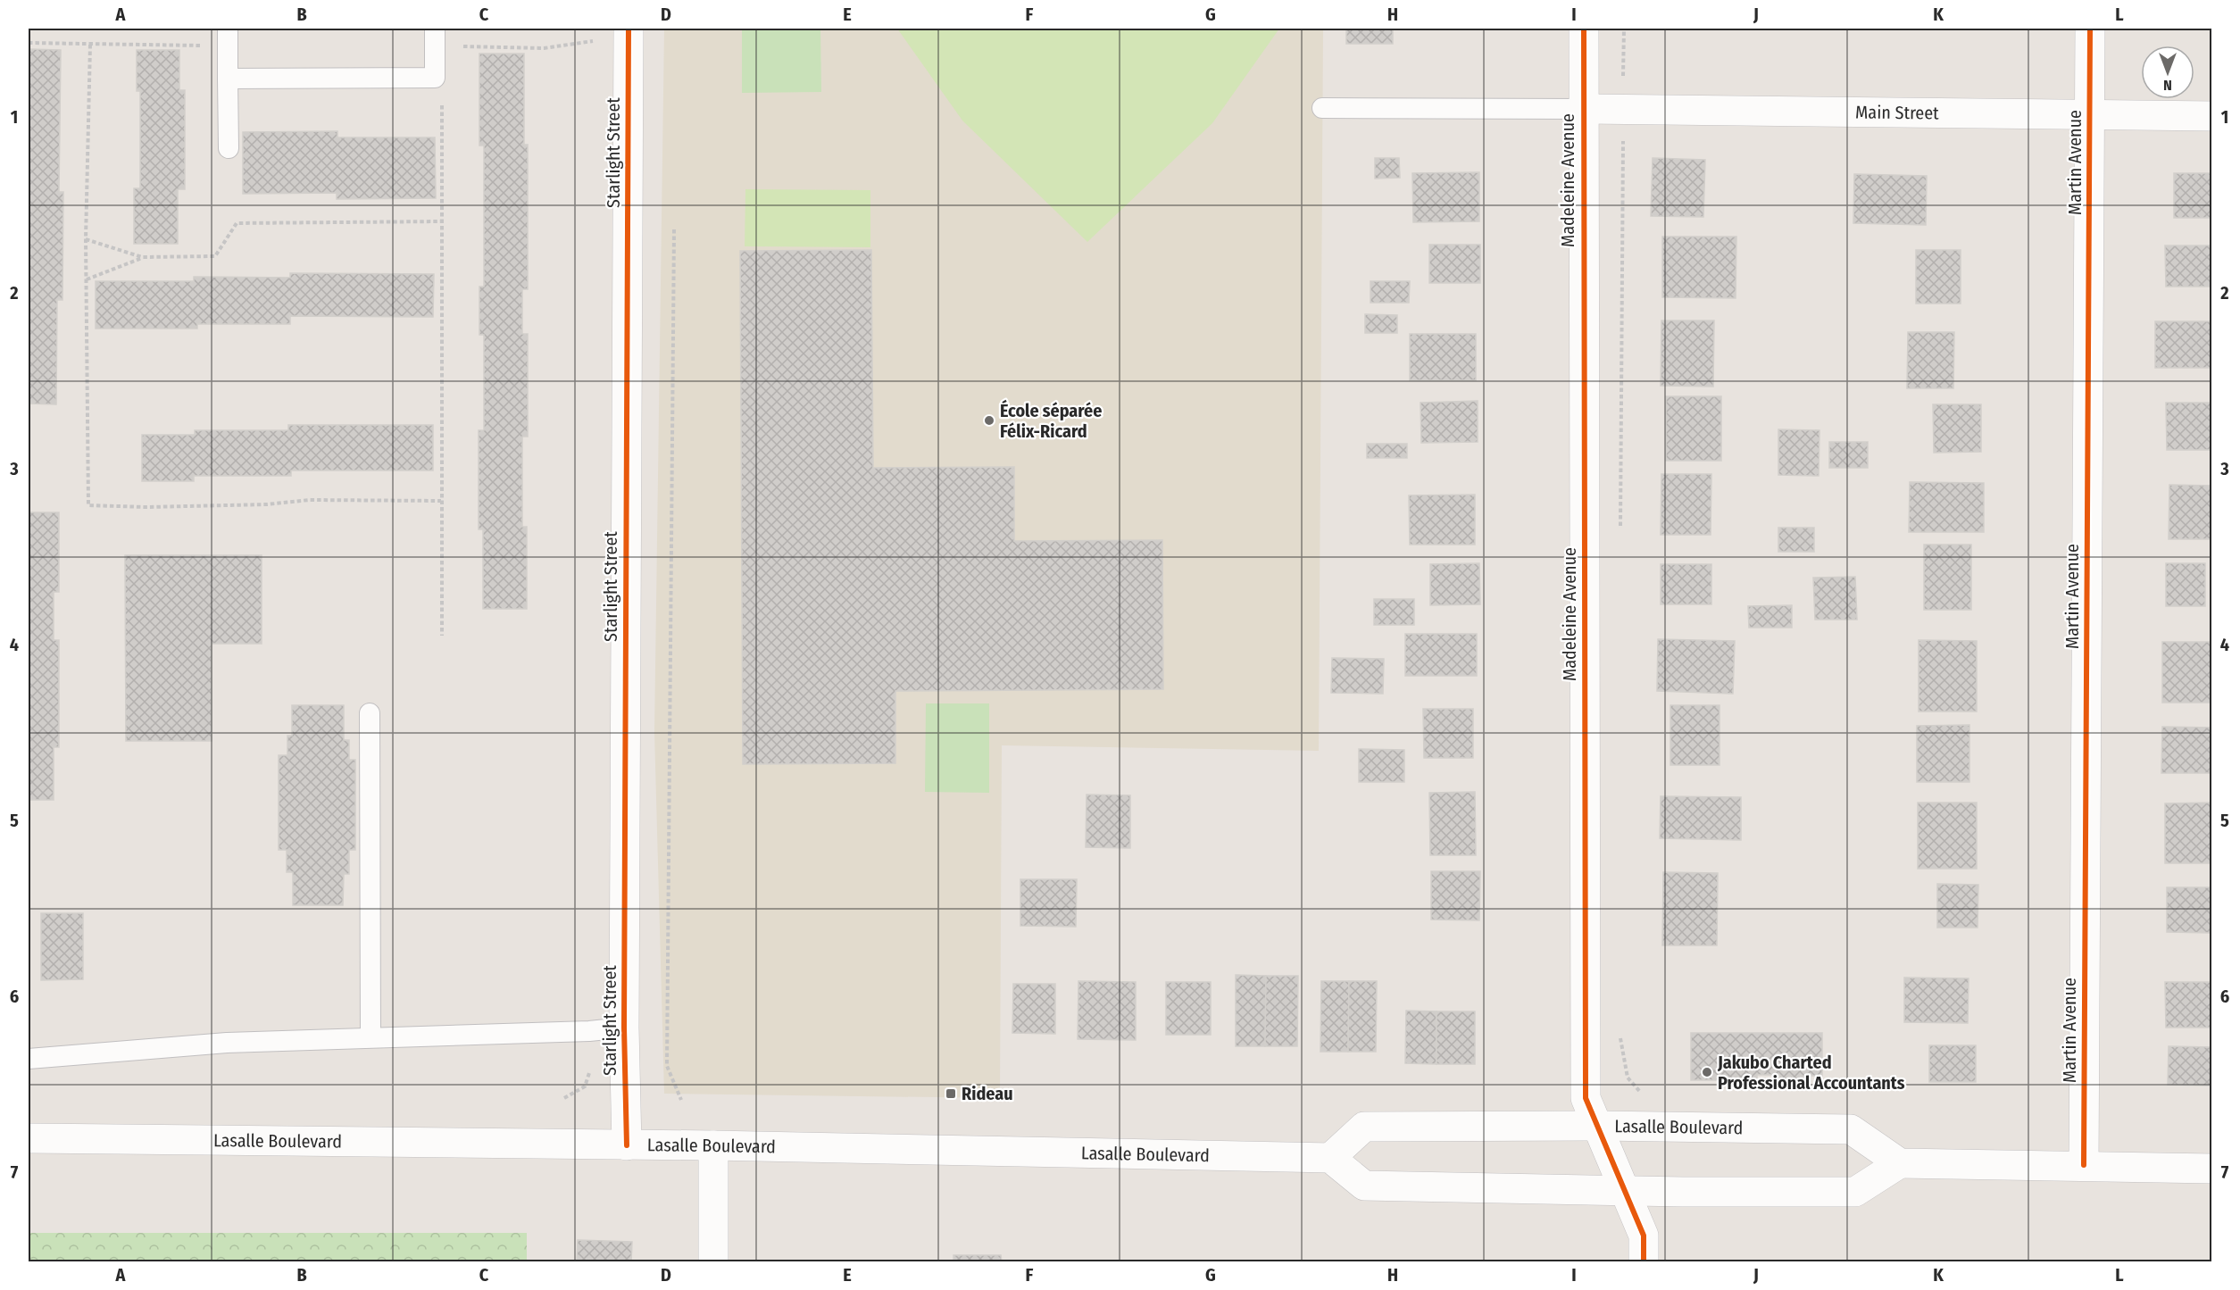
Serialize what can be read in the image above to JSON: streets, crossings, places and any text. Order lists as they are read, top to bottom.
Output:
{
  "streets": {
    "street": [
      "Main Street",
      "Starlight Street",
      "Martin Avenue",
      "Madeleine Avenue",
      "Lasalle Boulevard"
    ]
  },
  "crossings": [
    ["Main Street", "Martin Avenue"],
    ["Main Street", "Madeleine Avenue"],
    ["Starlight Street", "Lasalle Boulevard"],
    ["Madeleine Avenue", "Lasalle Boulevard"]
  ],
  "places": {
    "other": ["École séparée Félix-Ricard", "Jakubo Charted Professional Accountants"],
    "transit": ["Rideau"]
  },
  "north": "bottom",
  "grid": {
    "columns": [
      "A",
      "B",
      "C",
      "D",
      "E",
      "F",
      "G",
      "H",
      "I",
      "J",
      "K",
      "L"
    ],
    "rows": [
      "1",
      "2",
      "3",
      "4",
      "5",
      "6",
      "7"
    ]
  }
}
